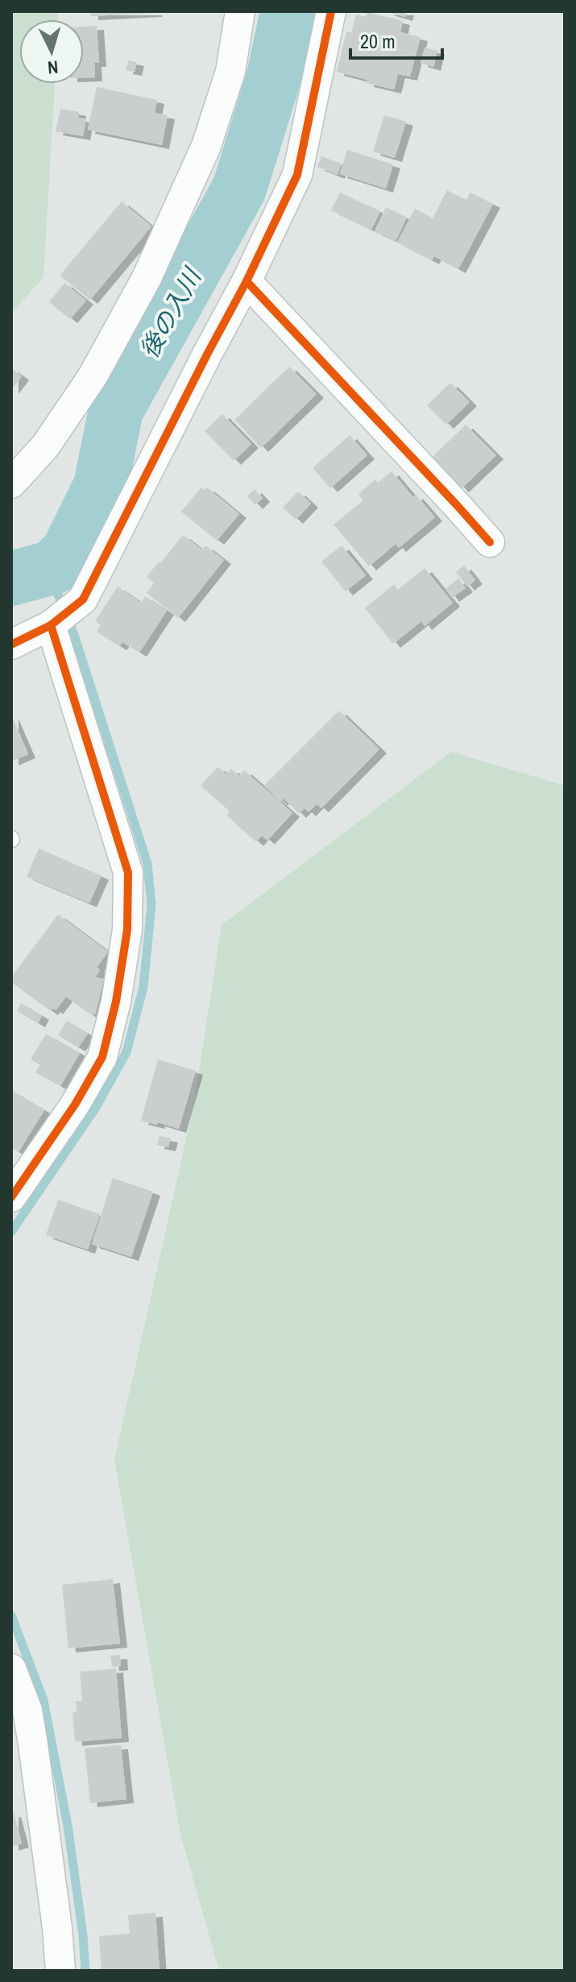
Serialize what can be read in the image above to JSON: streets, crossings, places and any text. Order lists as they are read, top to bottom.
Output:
{
  "water": ["後の入川"],
  "scale_bar": "20 m",
  "north": "bottom"
}
